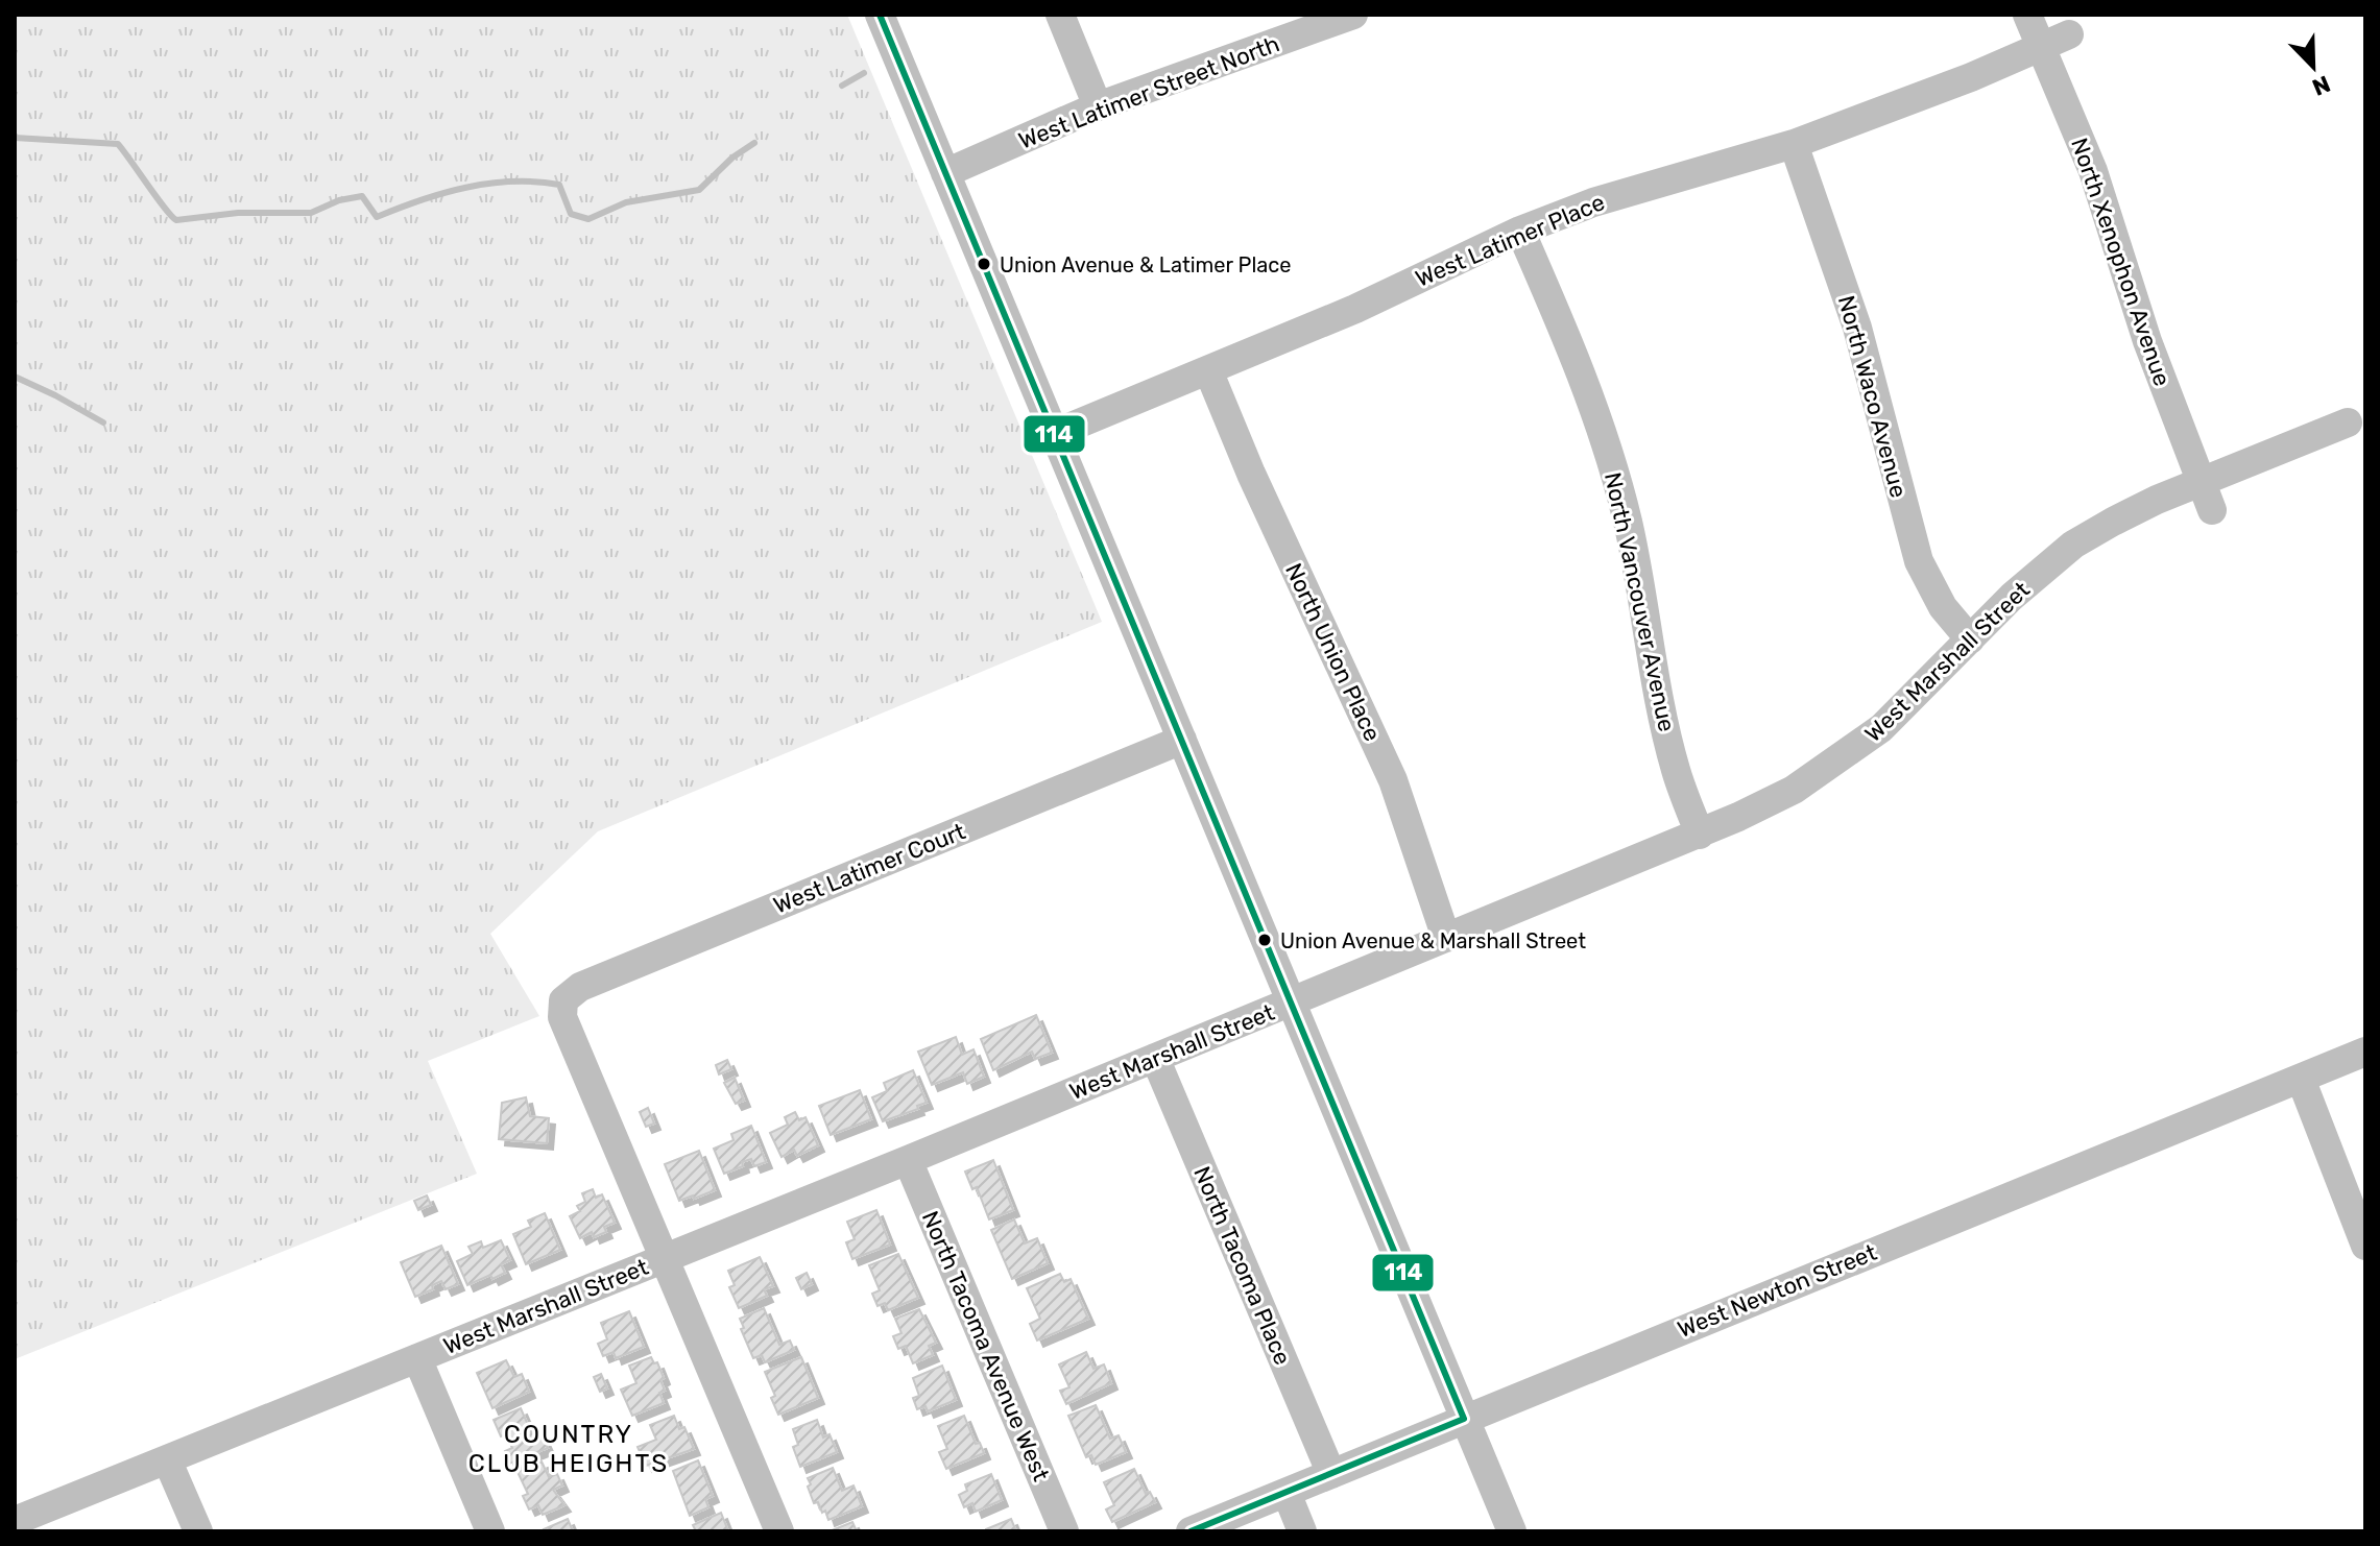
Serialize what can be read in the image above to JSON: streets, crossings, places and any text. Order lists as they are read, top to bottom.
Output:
{
  "streets": {
    "street": [
      "West Latimer Street North",
      "West Latimer Place",
      "North Xenophon Avenue",
      "North Waco Avenue",
      "North Vancouver Avenue",
      "North Union Place",
      "West Marshall Street",
      "West Latimer Court",
      "North Tacoma Place",
      "West Newton Street",
      "North Tacoma Avenue West"
    ]
  },
  "crossings": [
    ["West Latimer Place", "North Xenophon Avenue"],
    ["West Latimer Place", "North Waco Avenue"],
    ["West Latimer Place", "North Vancouver Avenue"],
    ["West Latimer Place", "North Union Place"],
    ["North Xenophon Avenue", "West Marshall Street"],
    ["North Waco Avenue", "West Marshall Street"],
    ["North Vancouver Avenue", "West Marshall Street"],
    ["North Union Place", "West Marshall Street"],
    ["West Marshall Street", "West Latimer Court"],
    ["West Marshall Street", "North Tacoma Place"],
    ["West Marshall Street", "North Tacoma Avenue West"],
    ["North Tacoma Place", "West Newton Street"]
  ],
  "districts": ["COUNTRY CLUB HEIGHTS"],
  "places": ["Union Avenue & Latimer Place", "Union Avenue & Marshall Street"],
  "lines": ["transit line 114"],
  "north": "bottom right"
}
